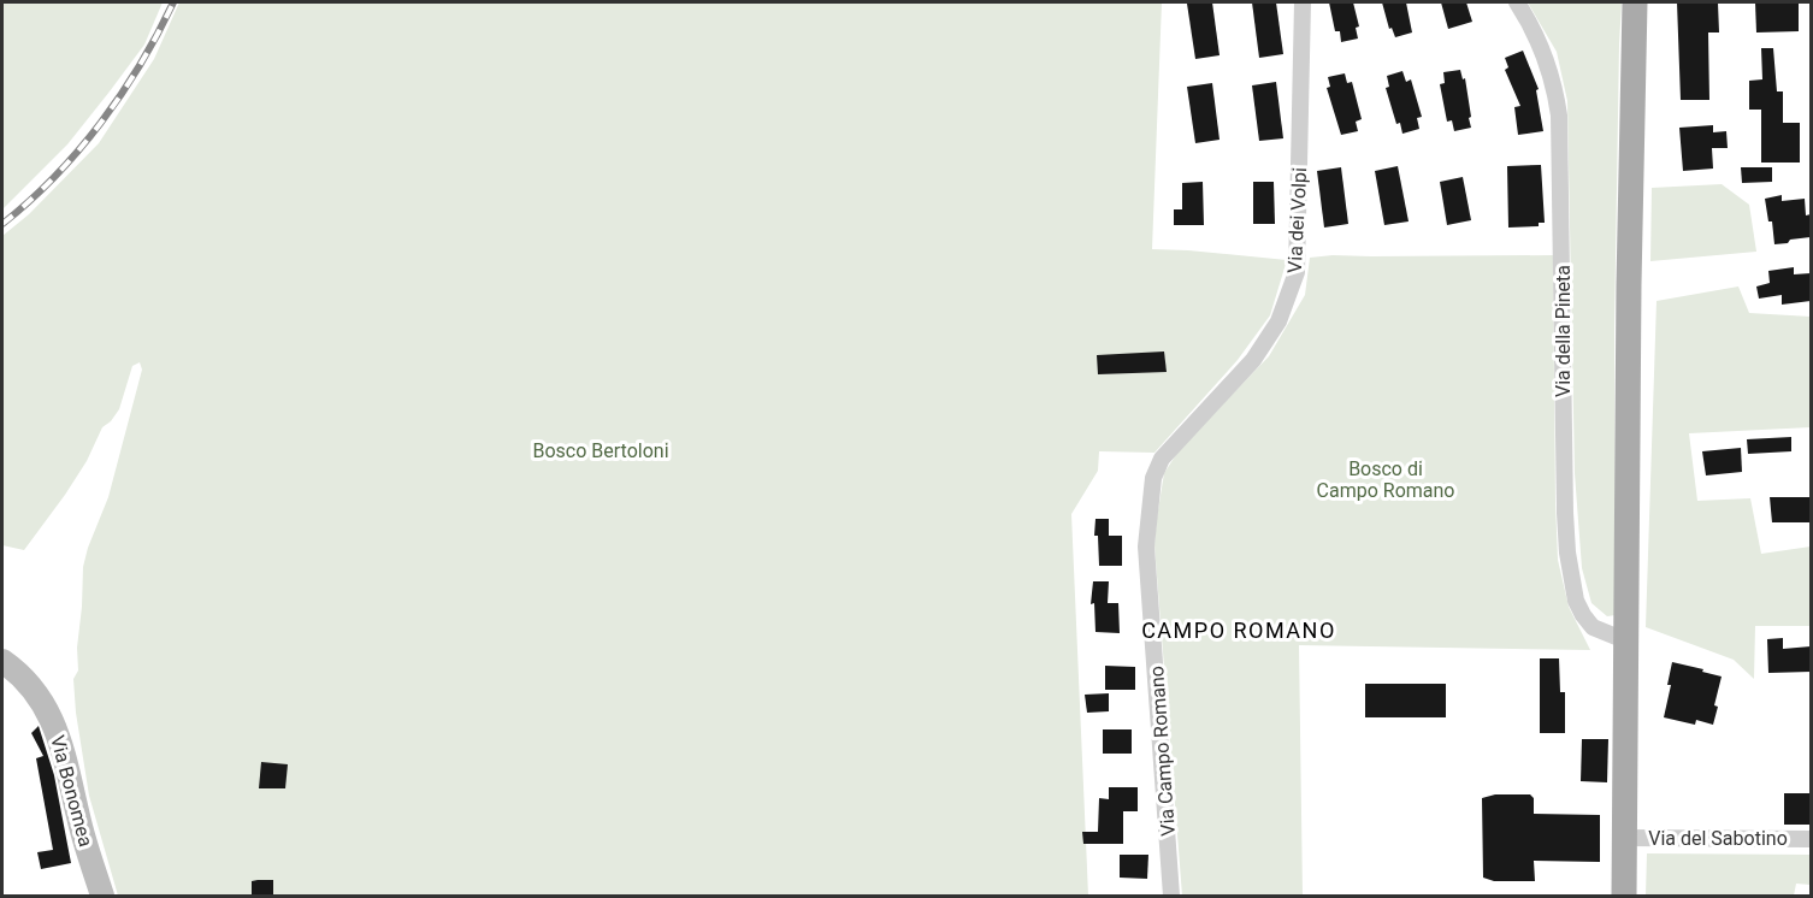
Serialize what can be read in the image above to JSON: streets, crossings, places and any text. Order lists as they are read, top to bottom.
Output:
{
  "streets": {
    "street": [
      "Via dei Volpi",
      "Via della Pineta",
      "Via Campo Romano",
      "Via Bonomea",
      "Via del Sabotino"
    ]
  },
  "crossings": [
    ["Via dei Volpi", "Via Campo Romano"]
  ],
  "districts": ["CAMPO ROMANO"],
  "parks": ["Bosco Bertoloni", "Bosco di Campo Romano"]
}
